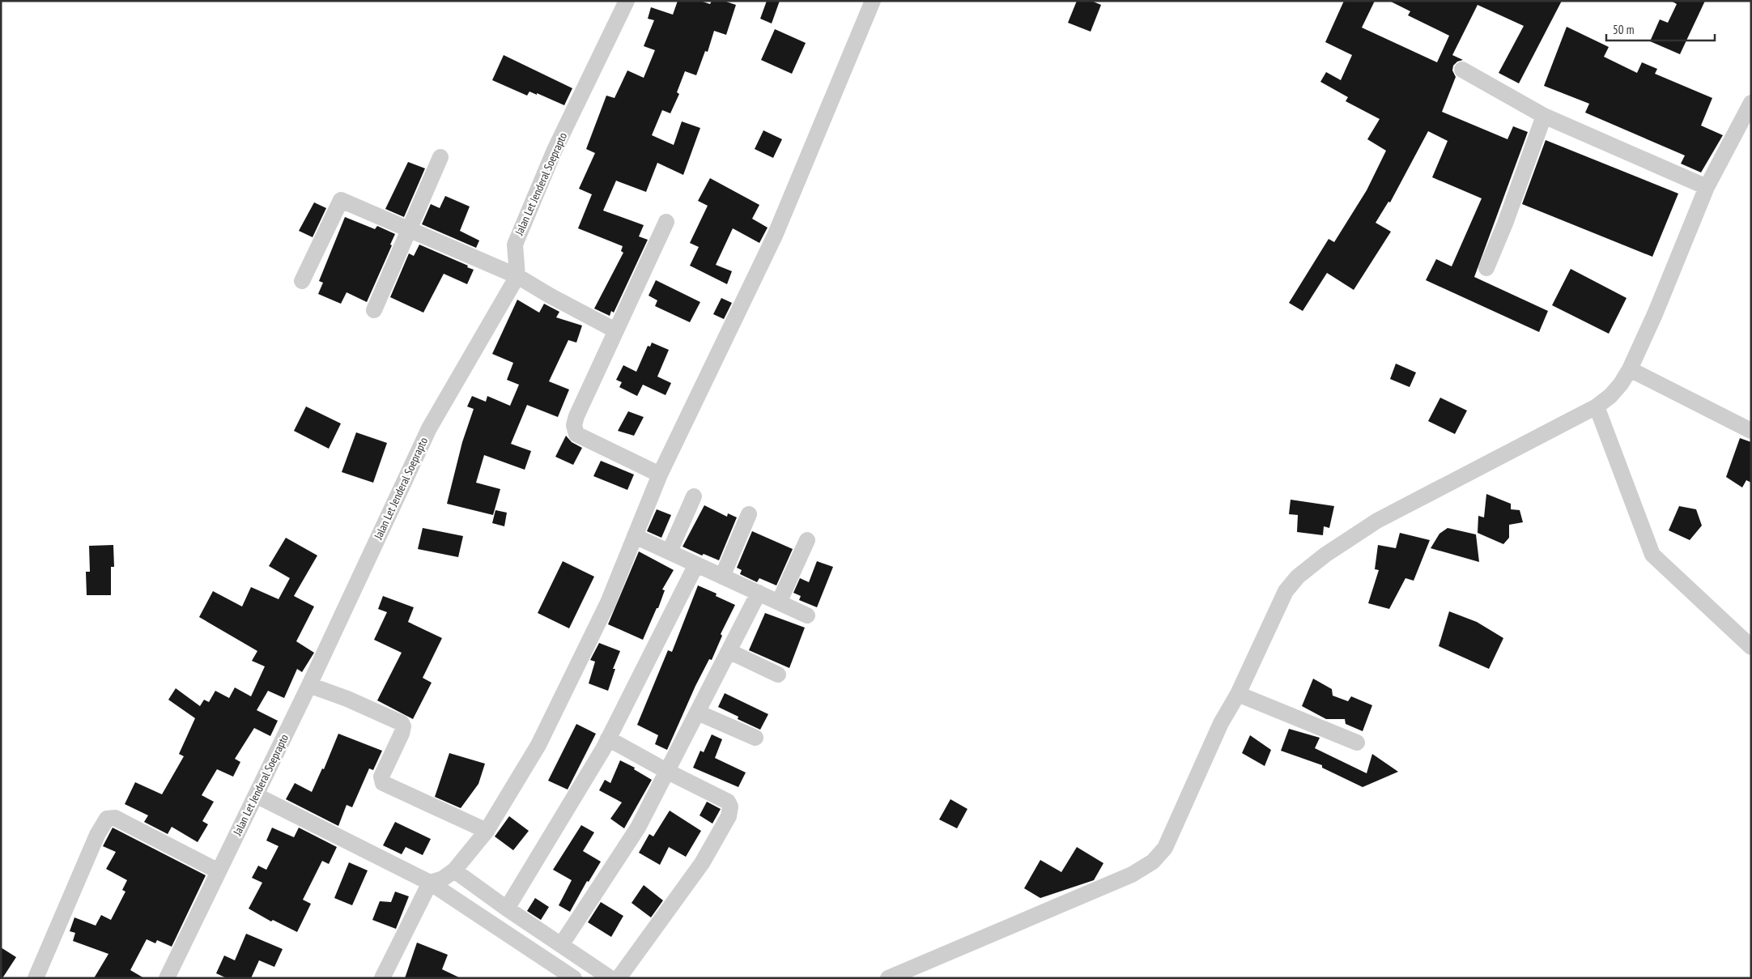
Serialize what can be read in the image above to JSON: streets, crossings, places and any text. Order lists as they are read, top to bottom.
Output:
{
  "streets": {
    "street": ["Jalan Let Jenderal Soeprapto"]
  },
  "scale_bar": "50 m"
}
